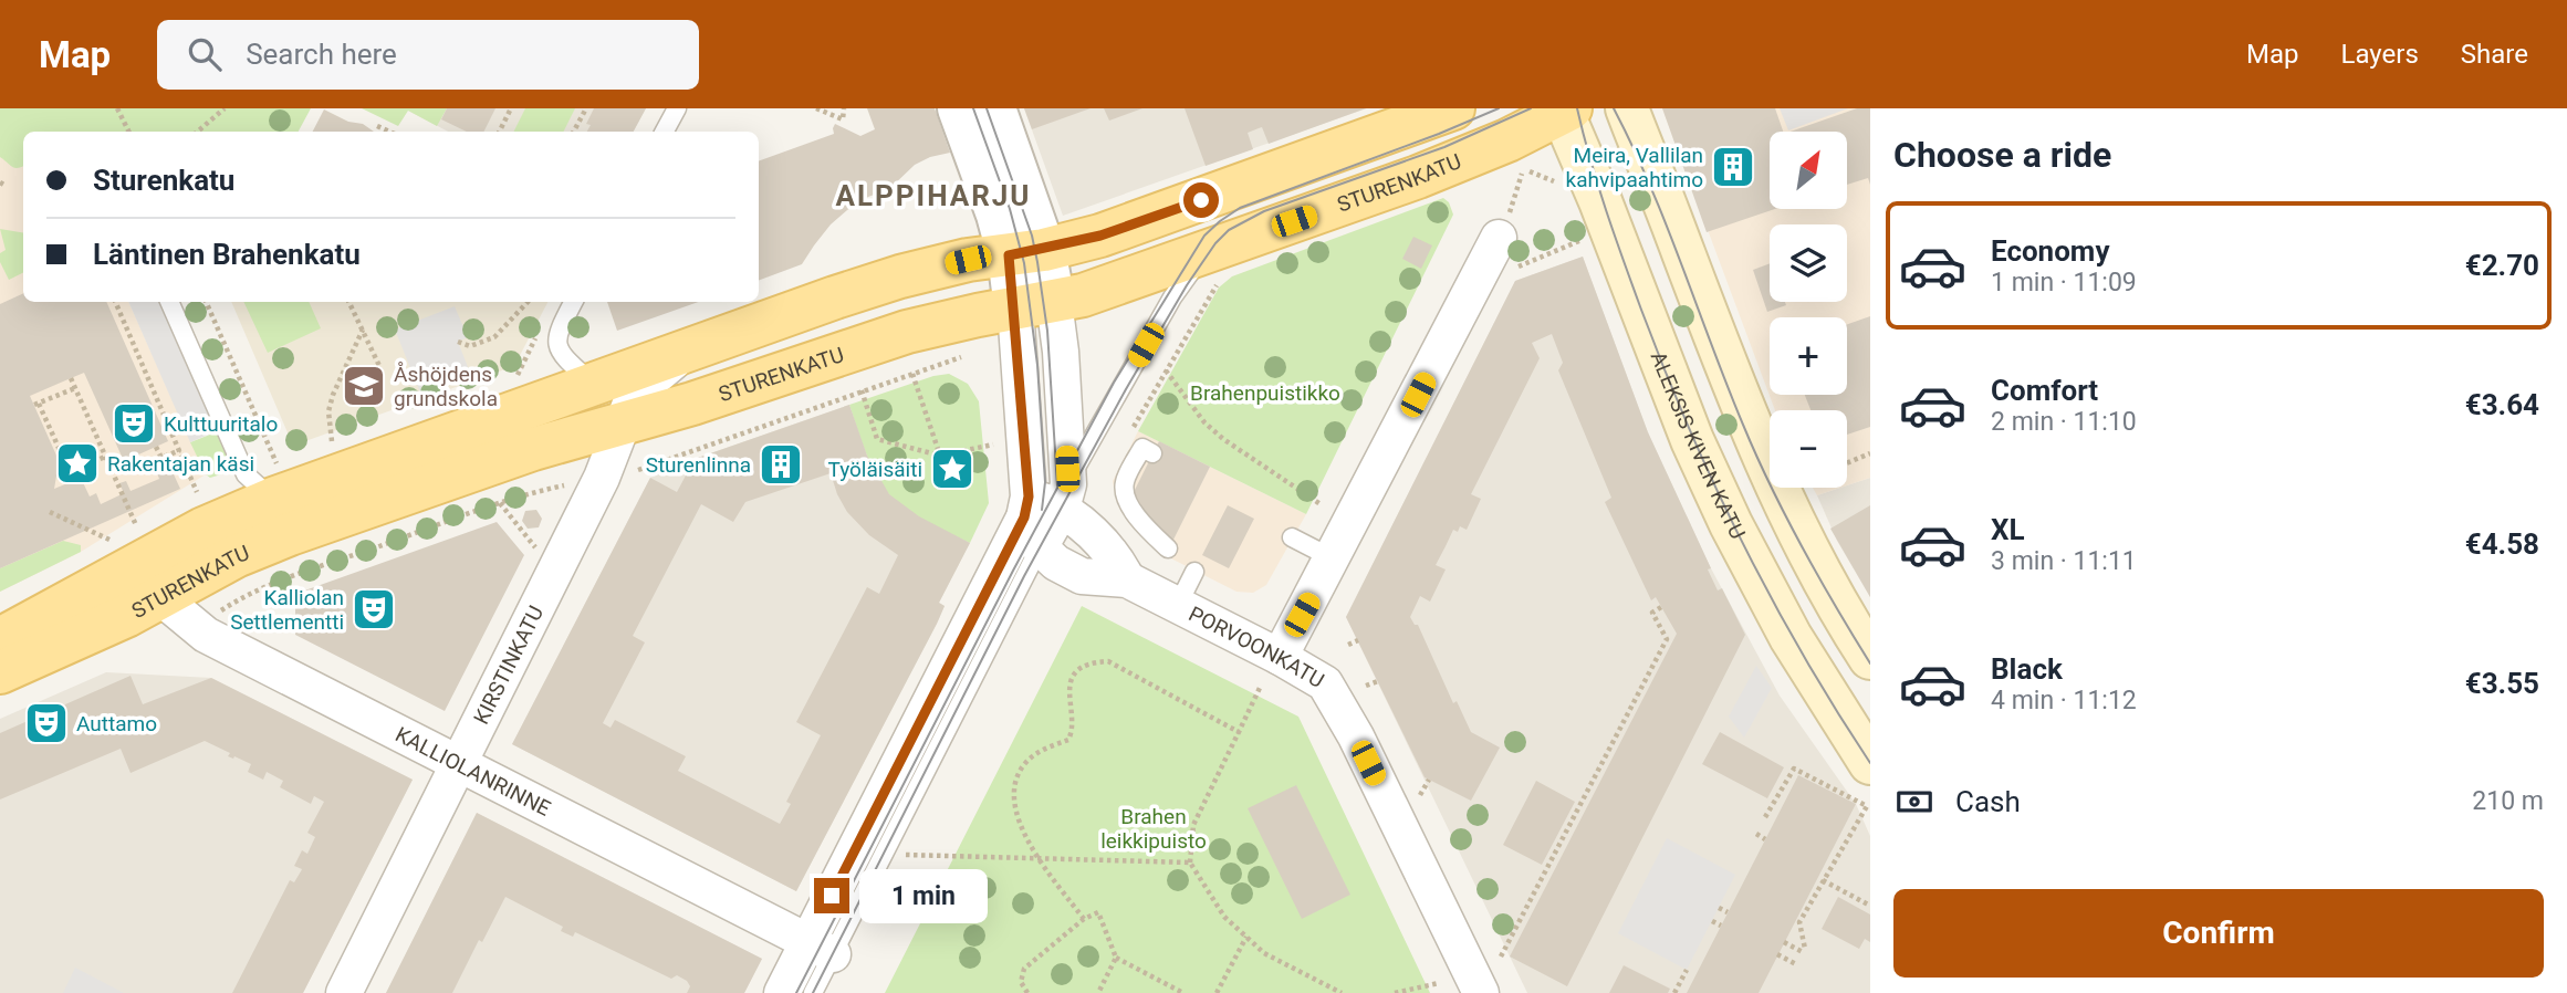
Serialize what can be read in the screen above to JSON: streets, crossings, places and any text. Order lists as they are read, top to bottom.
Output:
{
  "streets": {
    "main road": ["STURENKATU", "ALEKSIS KIVEN KATU"],
    "street": ["PORVOONKATU", "KIRSTINKATU", "KALLIOLANRINNE"]
  },
  "crossings": [
    ["STURENKATU", "ALEKSIS KIVEN KATU"],
    ["STURENKATU", "KIRSTINKATU"],
    ["STURENKATU", "KALLIOLANRINNE"],
    ["KIRSTINKATU", "KALLIOLANRINNE"]
  ],
  "districts": ["ALPPIHARJU"],
  "parks": ["Brahenpuistikko", "Brahen leikkipuisto"],
  "places": {
    "building": ["Meira, Vallilan kahvipaahtimo", "Sturenlinna"],
    "school or university": ["Åshöjdens grundskola"],
    "theatre": ["Kulttuuritalo", "Kalliolan Settlementti", "Auttamo"],
    "place": ["Rakentajan käsi", "Työläisäiti"]
  },
  "north": "top right",
  "page": {
    "header": "Map",
    "search": "Search here",
    "nav": ["Map", "Layers", "Share"],
    "heading": "Choose a ride",
    "map_buttons": ["+", "−"],
    "banner": ["Sturenkatu", "Läntinen Brahenkatu"],
    "list": [
      {
        "name": "Economy",
        "note": "1 min · 11:09",
        "value": "€2.70"
      },
      {
        "name": "Comfort",
        "note": "2 min · 11:10",
        "value": "€3.64"
      },
      {
        "name": "XL",
        "note": "3 min · 11:11",
        "value": "€4.58"
      },
      {
        "name": "Black",
        "note": "4 min · 11:12",
        "value": "€3.55"
      }
    ],
    "pay": ["Cash", "210 m"],
    "bubble": "1 min",
    "buttons": "Confirm"
  }
}
